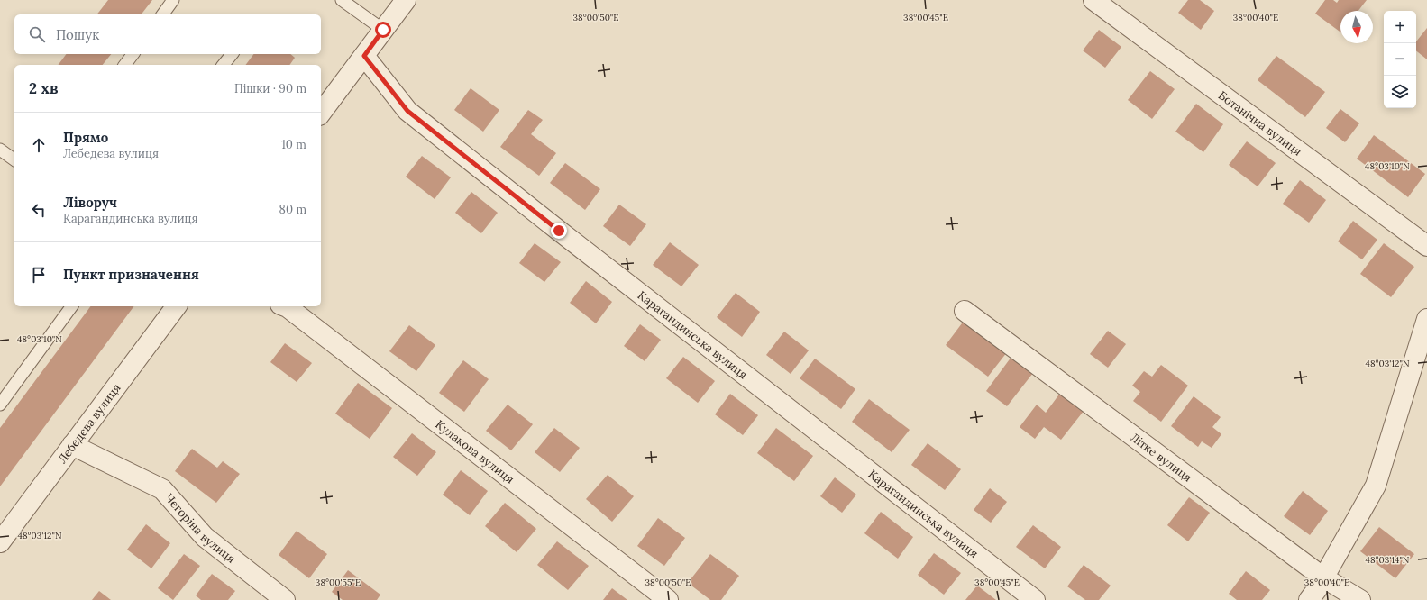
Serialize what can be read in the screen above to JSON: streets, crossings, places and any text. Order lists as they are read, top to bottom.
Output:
{
  "streets": {
    "street": [
      "Ботанічна вулиця",
      "Карагандинська вулиця",
      "Лебедєва вулиця",
      "Кулакова вулиця",
      "Літке вулиця",
      "Чегоріна вулиця"
    ]
  },
  "crossings": [
    ["Лебедєва вулиця", "Чегоріна вулиця"]
  ],
  "north": "bottom",
  "page": {
    "map_buttons": ["+", "−"],
    "search": "Пошук",
    "heading": ["2 хв", "Пішки · 90 m"],
    "list": [
      ["Прямо", "Лебедєва вулиця", "10 m"],
      ["Ліворуч", "Карагандинська вулиця", "80 m"],
      "Пункт призначення"
    ]
  },
  "coordinates": [
    "38°00'50\"E",
    "38°00'45\"E",
    "38°00'40\"E",
    "48°03'10\"N",
    "48°03'12\"N",
    "48°03'14\"N",
    "38°00'55\"E"
  ]
}
